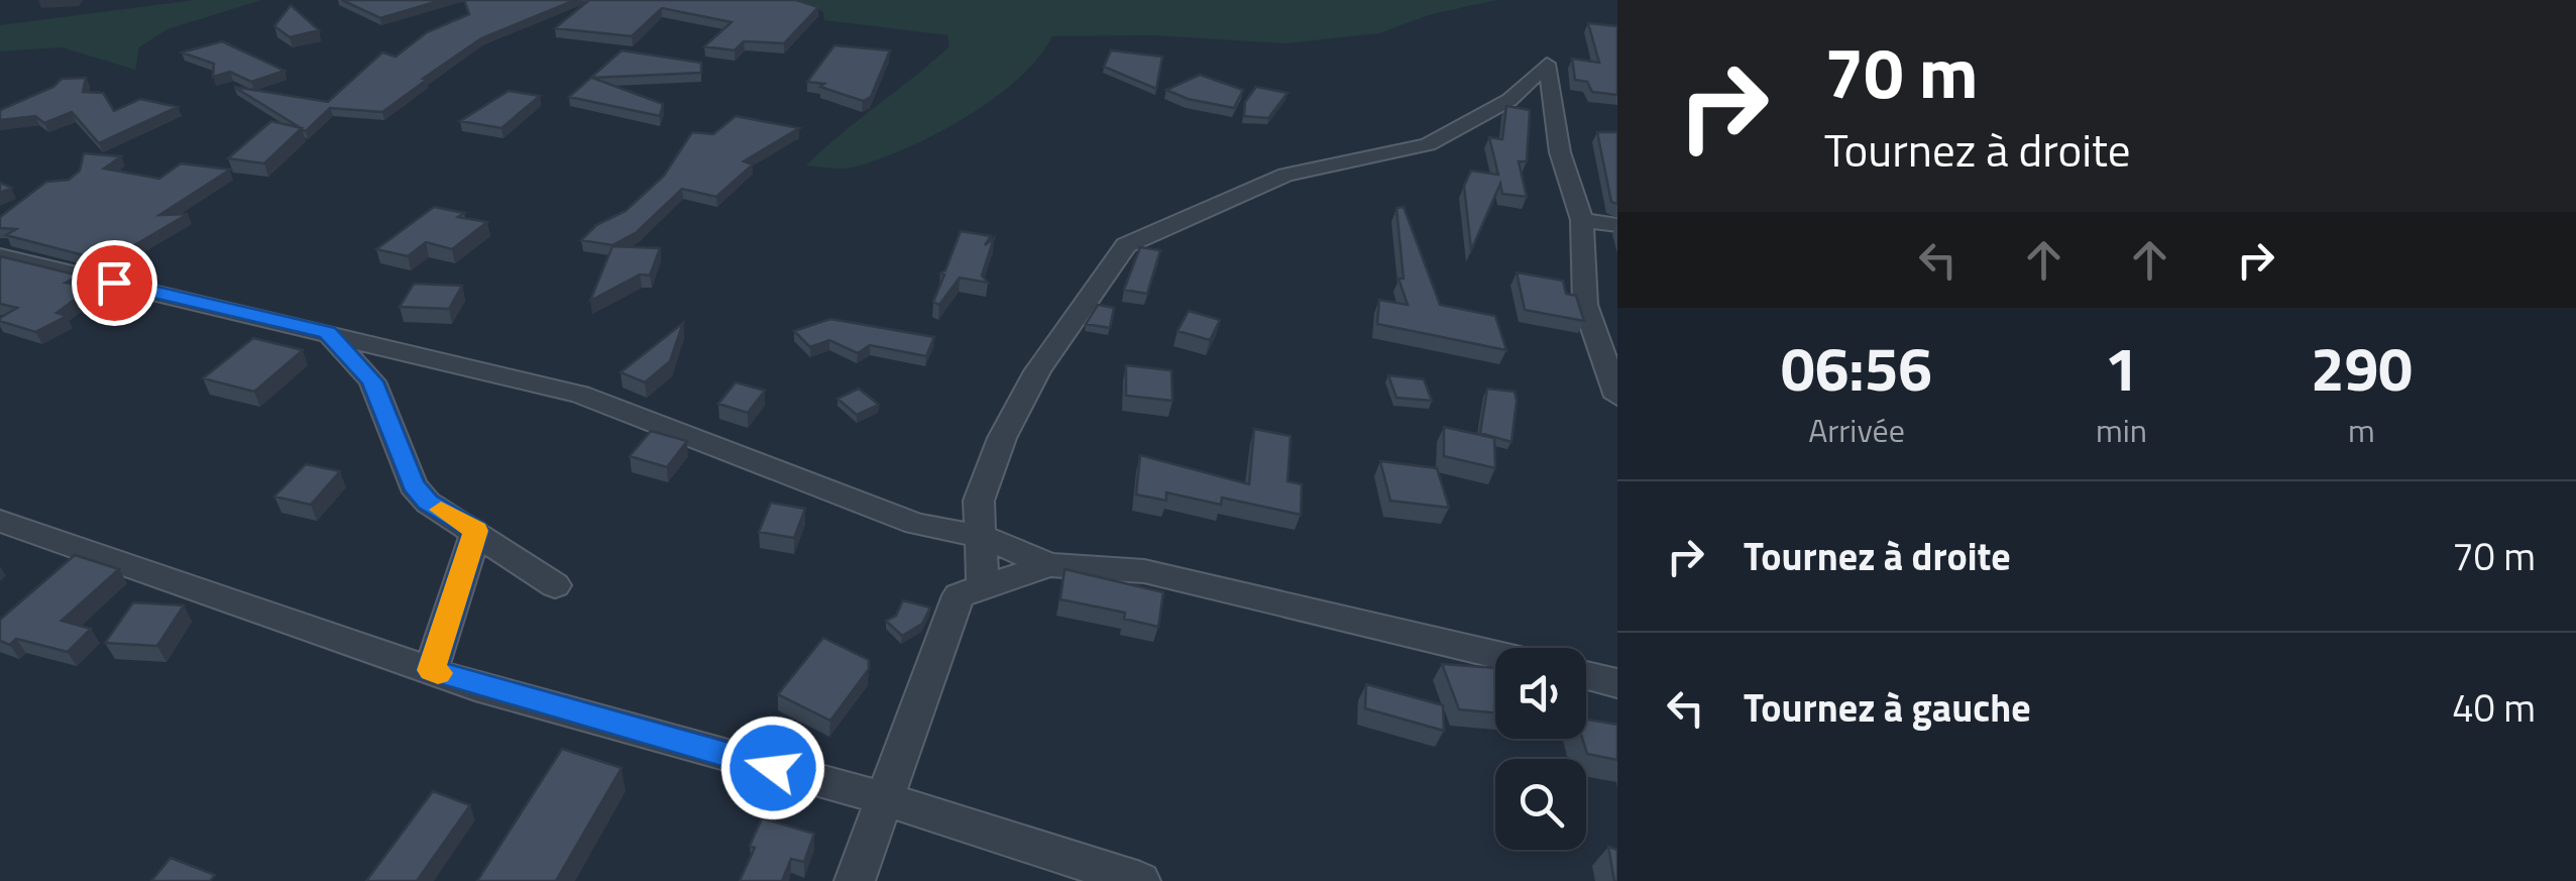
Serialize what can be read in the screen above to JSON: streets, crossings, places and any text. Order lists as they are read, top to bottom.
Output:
{
  "page": {
    "turn": ["70 m", "Tournez à droite"],
    "eta": [
      "06:56",
      "Arrivée",
      "1",
      "min",
      "290",
      "m"
    ],
    "list": [
      {
        "name": "Tournez à droite",
        "value": "70 m"
      },
      {
        "name": "Tournez à gauche",
        "value": "40 m"
      }
    ]
  }
}
